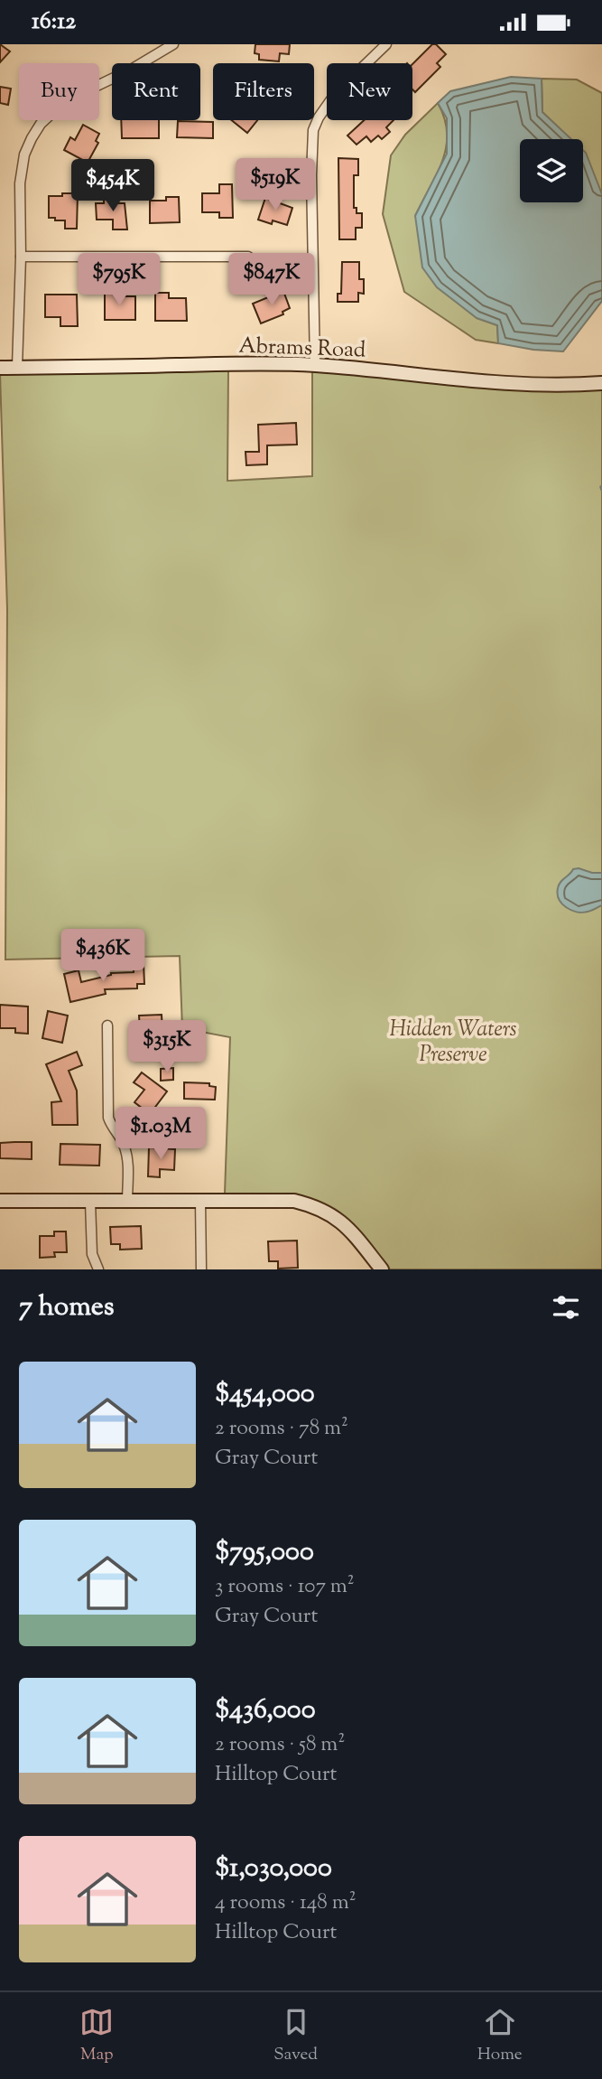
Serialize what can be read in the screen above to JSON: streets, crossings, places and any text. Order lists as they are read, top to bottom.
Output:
{
  "streets": {
    "street": ["Abrams Road"]
  },
  "parks": ["Hidden Waters Preserve"],
  "page": {
    "status": "16:12",
    "chip": [
      "Buy",
      "Rent",
      "Filters",
      "New"
    ],
    "price": [
      "$519K",
      "$454K",
      "$795K",
      "$847K",
      "$436K",
      "$315K",
      "$1.03M"
    ],
    "heading": "7 homes",
    "list": [
      {
        "name": "$454,000",
        "note": "2 rooms · 78 m² · Gray Court"
      },
      {
        "name": "$795,000",
        "note": "3 rooms · 107 m² · Gray Court"
      },
      {
        "name": "$436,000",
        "note": "2 rooms · 58 m² · Hilltop Court"
      },
      {
        "name": "$1,030,000",
        "note": "4 rooms · 148 m² · Hilltop Court"
      }
    ],
    "tabs": ["Map", "Saved", "Home"]
  }
}
